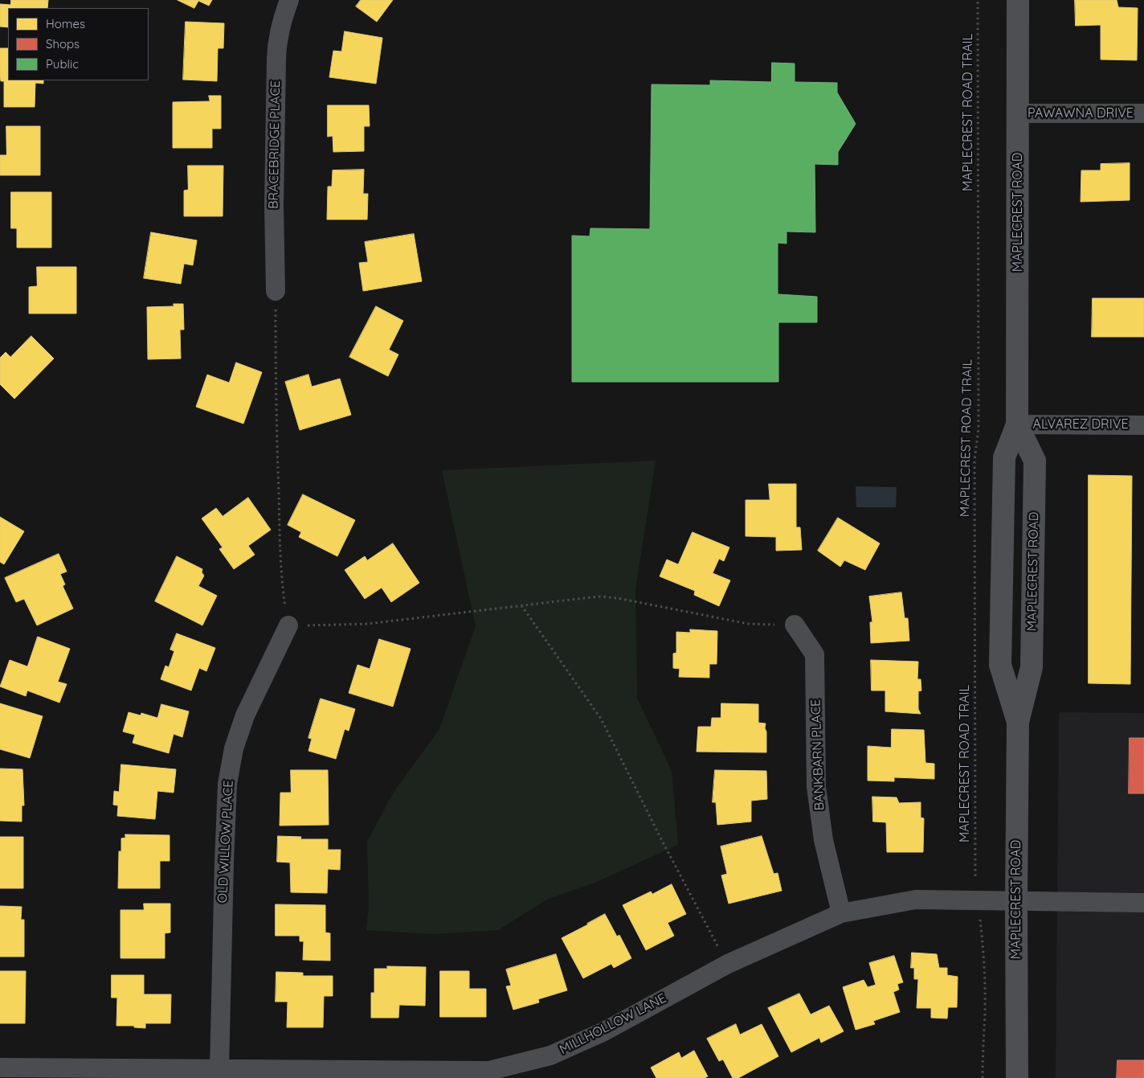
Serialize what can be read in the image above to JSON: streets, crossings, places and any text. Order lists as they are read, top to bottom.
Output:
{
  "streets": {
    "main road": ["MAPLECREST ROAD"],
    "street": [
      "PAWAWNA DRIVE",
      "BRACEBRIDGE PLACE",
      "ALVAREZ DRIVE",
      "BANKBARN PLACE",
      "OLD WILLOW PLACE",
      "MILLHOLLOW LANE"
    ],
    "path": ["MAPLECREST ROAD TRAIL"]
  },
  "crossings": [
    ["PAWAWNA DRIVE", "MAPLECREST ROAD"],
    ["MAPLECREST ROAD", "ALVAREZ DRIVE"],
    ["MAPLECREST ROAD", "MILLHOLLOW LANE"],
    ["BANKBARN PLACE", "MILLHOLLOW LANE"],
    ["OLD WILLOW PLACE", "MILLHOLLOW LANE"]
  ],
  "legend": ["Homes", "Shops", "Public"]
}
